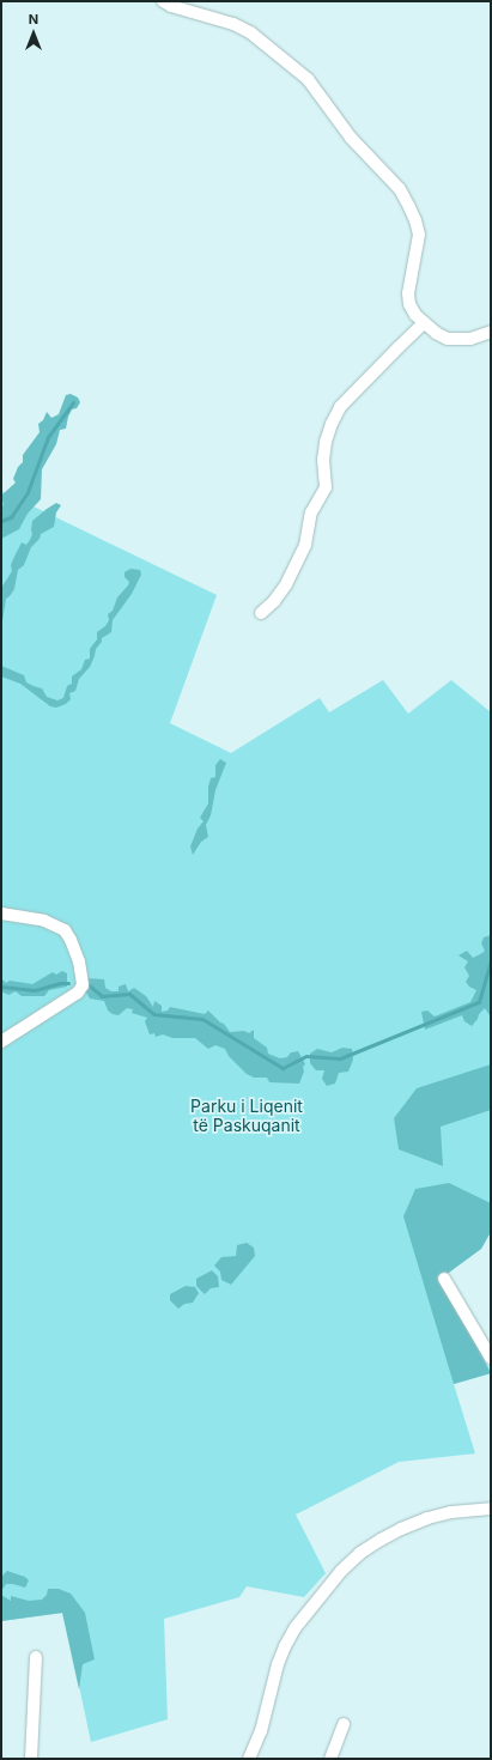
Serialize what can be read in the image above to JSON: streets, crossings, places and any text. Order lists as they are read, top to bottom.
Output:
{
  "parks": ["Parku i Liqenit të Paskuqanit"],
  "north": "top"
}
